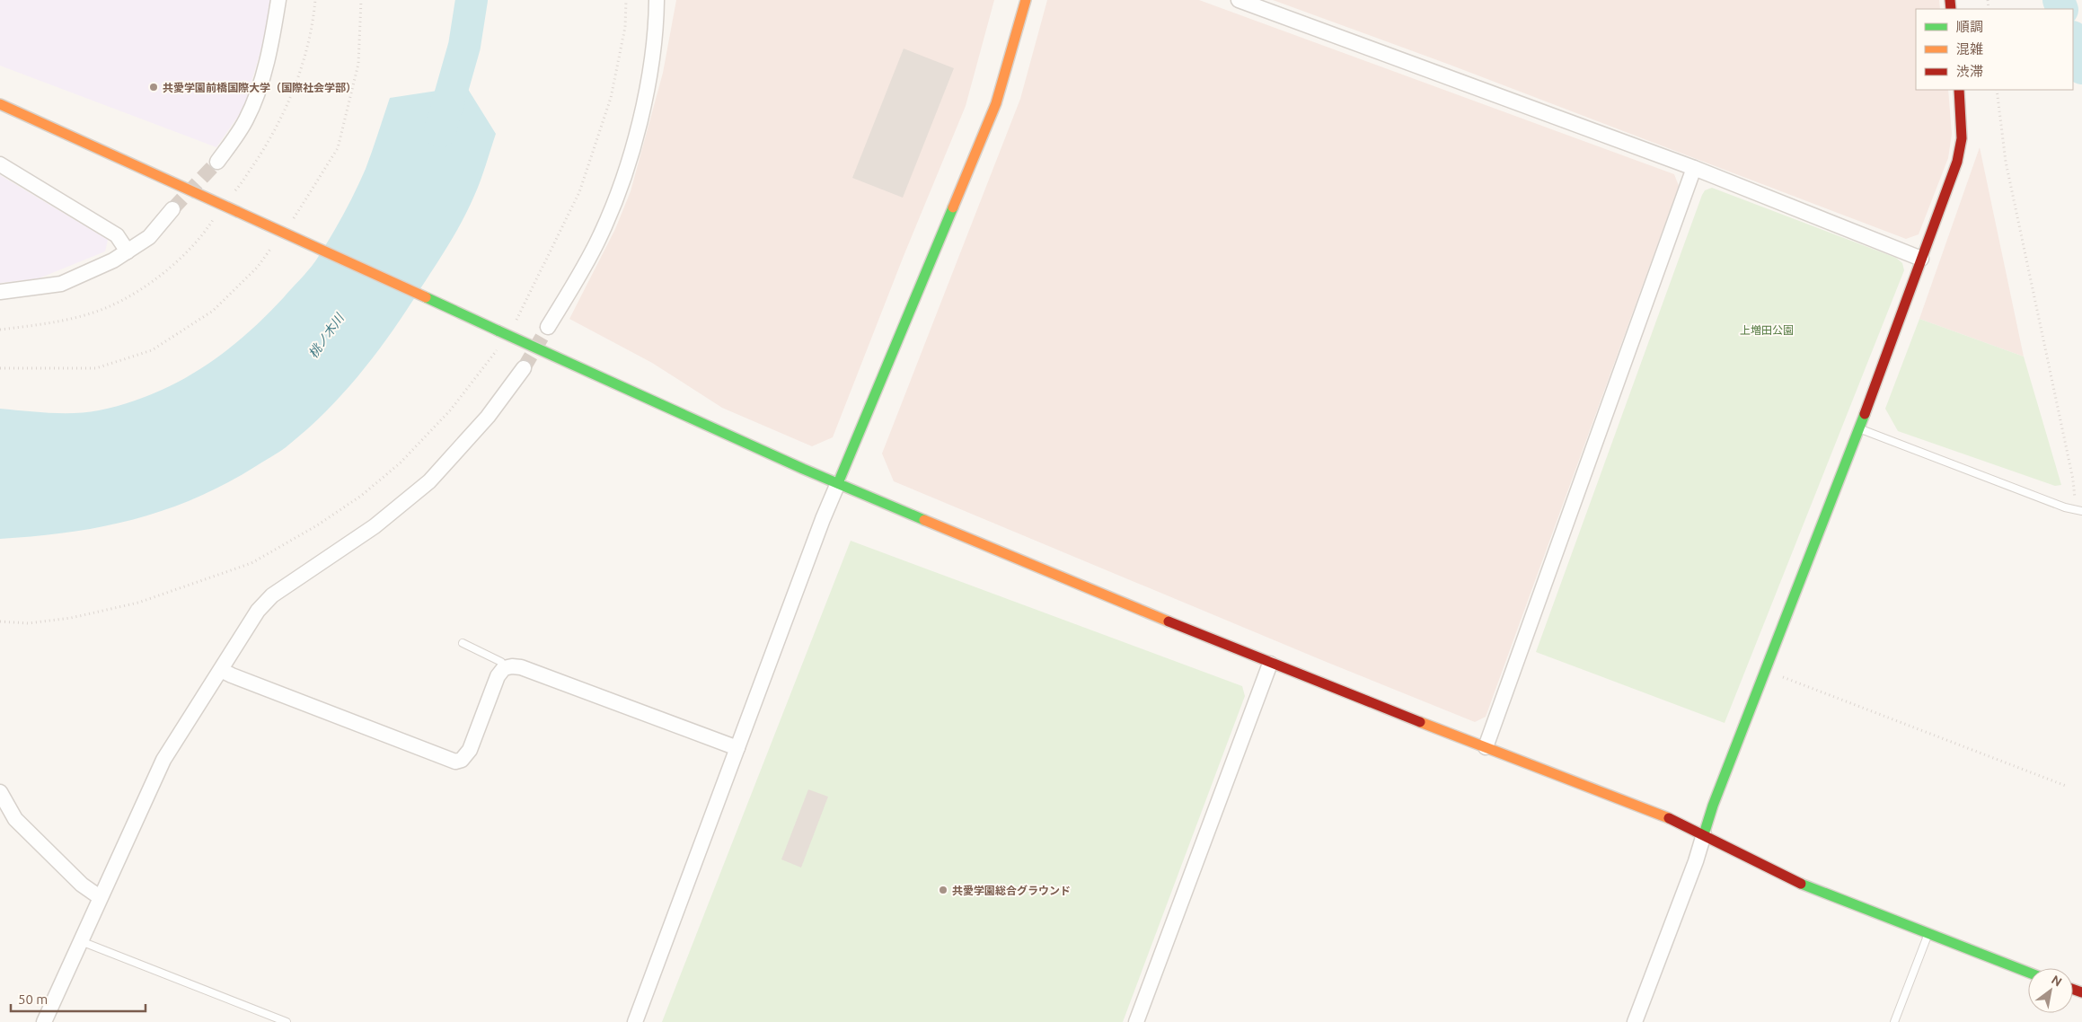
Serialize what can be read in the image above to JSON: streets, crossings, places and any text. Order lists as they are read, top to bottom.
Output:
{
  "water": ["桃ノ木川"],
  "parks": ["上増田公園"],
  "places": ["共愛学園前橋国際大学（国際社会学部）", "共愛学園総合グラウンド"],
  "legend": ["順調", "混雑", "渋滞"],
  "scale_bar": "50 m",
  "north": "top right"
}
